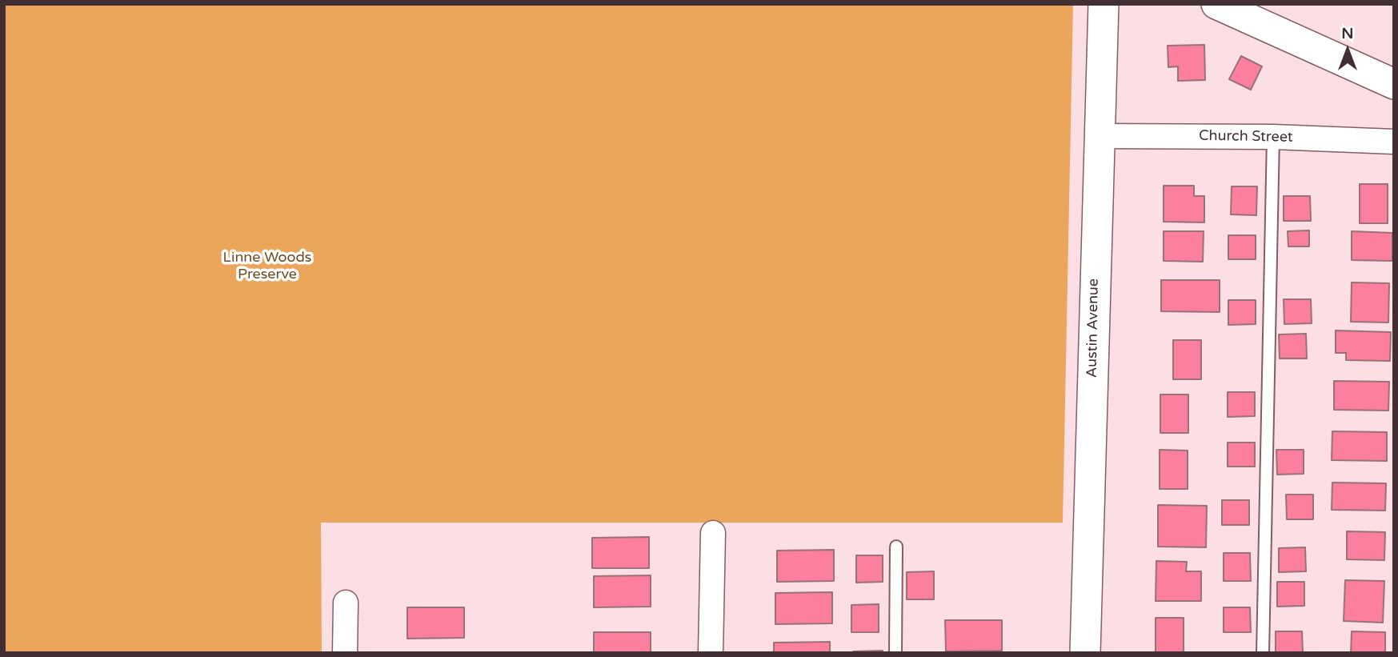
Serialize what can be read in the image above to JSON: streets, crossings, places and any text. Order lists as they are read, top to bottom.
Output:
{
  "streets": {
    "street": ["Church Street", "Austin Avenue"]
  },
  "crossings": [
    ["Church Street", "Austin Avenue"]
  ],
  "parks": ["Linne Woods Preserve"],
  "north": "top"
}
